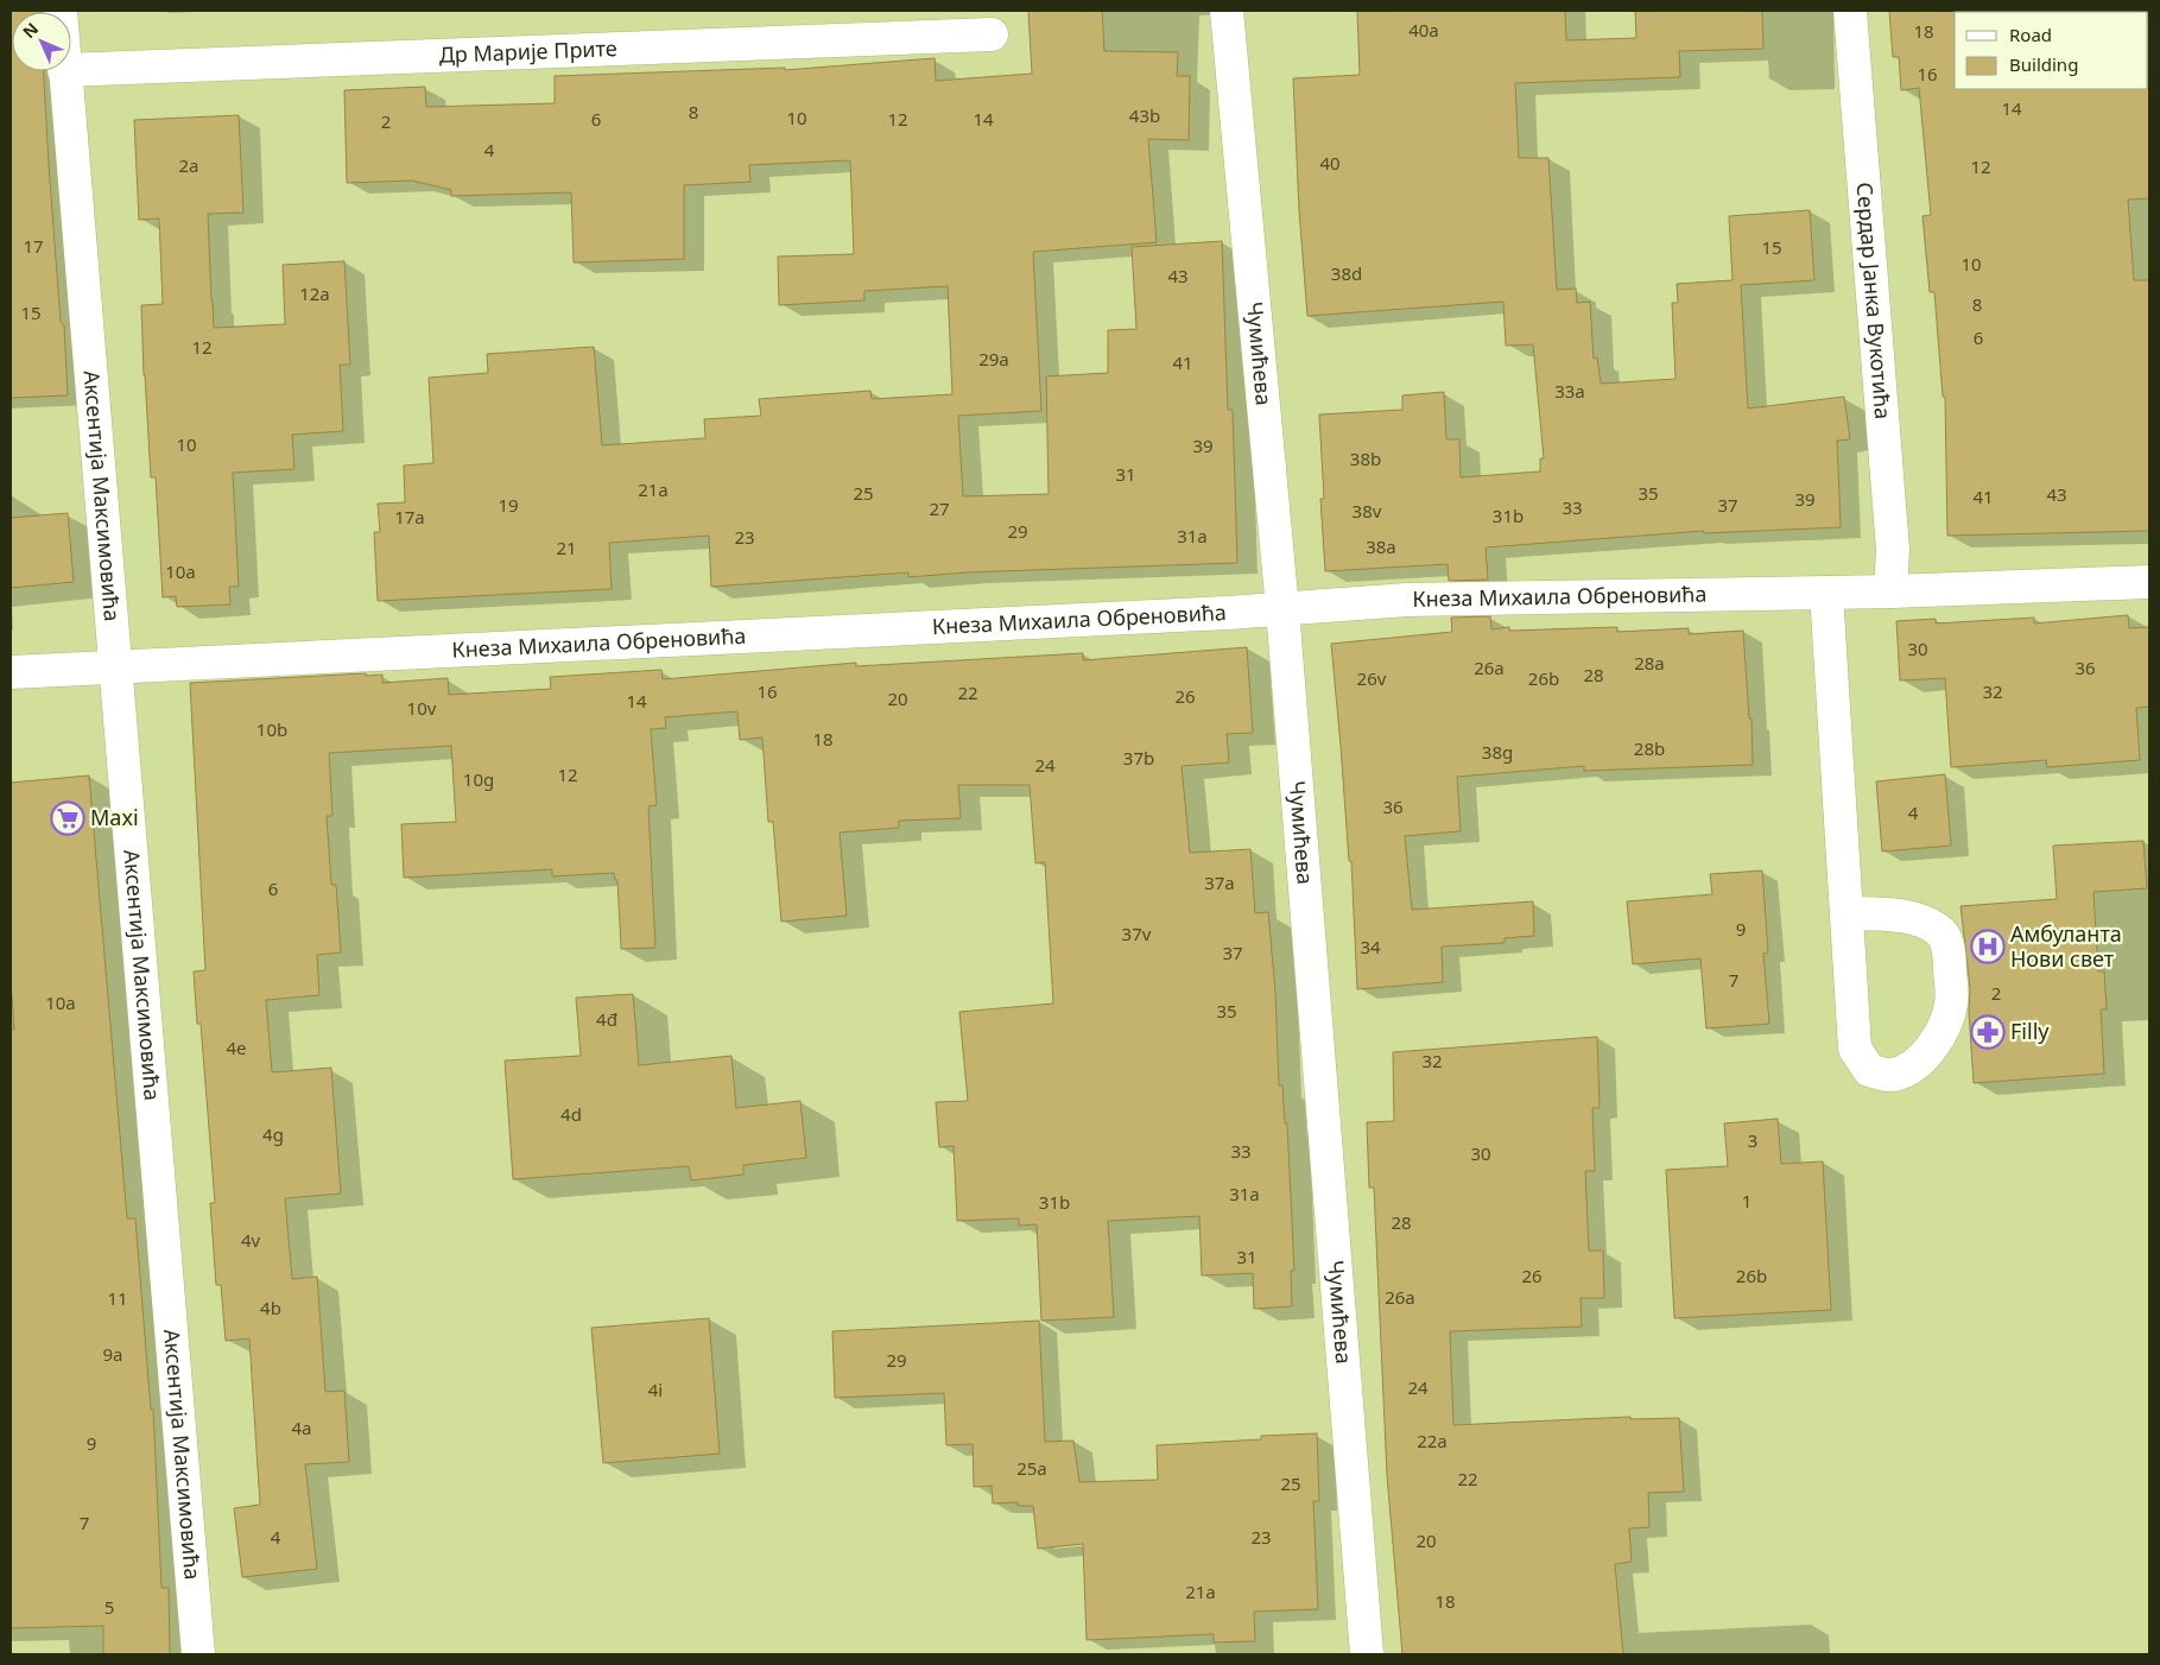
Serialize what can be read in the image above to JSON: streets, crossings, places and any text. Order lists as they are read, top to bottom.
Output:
{
  "streets": {
    "street": [
      "Др Марије Прите",
      "Сердар Јанка Вукотића",
      "Чумићева",
      "Аксентија Максимовића",
      "Кнеза Михаила Обреновића"
    ]
  },
  "crossings": [
    ["Сердар Јанка Вукотића", "Кнеза Михаила Обреновића"],
    ["Чумићева", "Кнеза Михаила Обреновића"],
    ["Аксентија Максимовића", "Кнеза Михаила Обреновића"]
  ],
  "places": {
    "supermarket": ["Maxi"],
    "hospital": ["Амбуланта Нови свет"],
    "pharmacy": ["Filly"]
  },
  "house_numbers": [
    "40a",
    "18",
    "16",
    "14",
    "8",
    "43b",
    "10",
    "6",
    "12",
    "14",
    "2",
    "4",
    "40",
    "2a",
    "12",
    "17",
    "15",
    "10",
    "38d",
    "43",
    "12a",
    "8",
    "15",
    "6",
    "12",
    "29a",
    "41",
    "33a",
    "10",
    "39",
    "38b",
    "31",
    "21a",
    "25",
    "35",
    "43",
    "41",
    "39",
    "19",
    "37",
    "33",
    "27",
    "38v",
    "31b",
    "17a",
    "29",
    "31a",
    "23",
    "38a",
    "21",
    "10a",
    "30",
    "28a",
    "26a",
    "36",
    "28",
    "26v",
    "26b",
    "16",
    "32",
    "22",
    "26",
    "20",
    "14",
    "10v",
    "10b",
    "18",
    "28b",
    "38g",
    "37b",
    "24",
    "12",
    "10g",
    "36",
    "4",
    "37a",
    "6",
    "9",
    "37v",
    "34",
    "37",
    "7",
    "2",
    "10a",
    "35",
    "4đ",
    "4e",
    "32",
    "4d",
    "4g",
    "3",
    "33",
    "30",
    "31a",
    "1",
    "31b",
    "28",
    "4v",
    "31",
    "26",
    "26b",
    "26a",
    "11",
    "4b",
    "9a",
    "29",
    "24",
    "4i",
    "4a",
    "22a",
    "9",
    "25a",
    "22",
    "25",
    "7",
    "4",
    "23",
    "20",
    "21a",
    "18",
    "5"
  ],
  "legend": ["Road", "Building"],
  "north": "top left"
}
